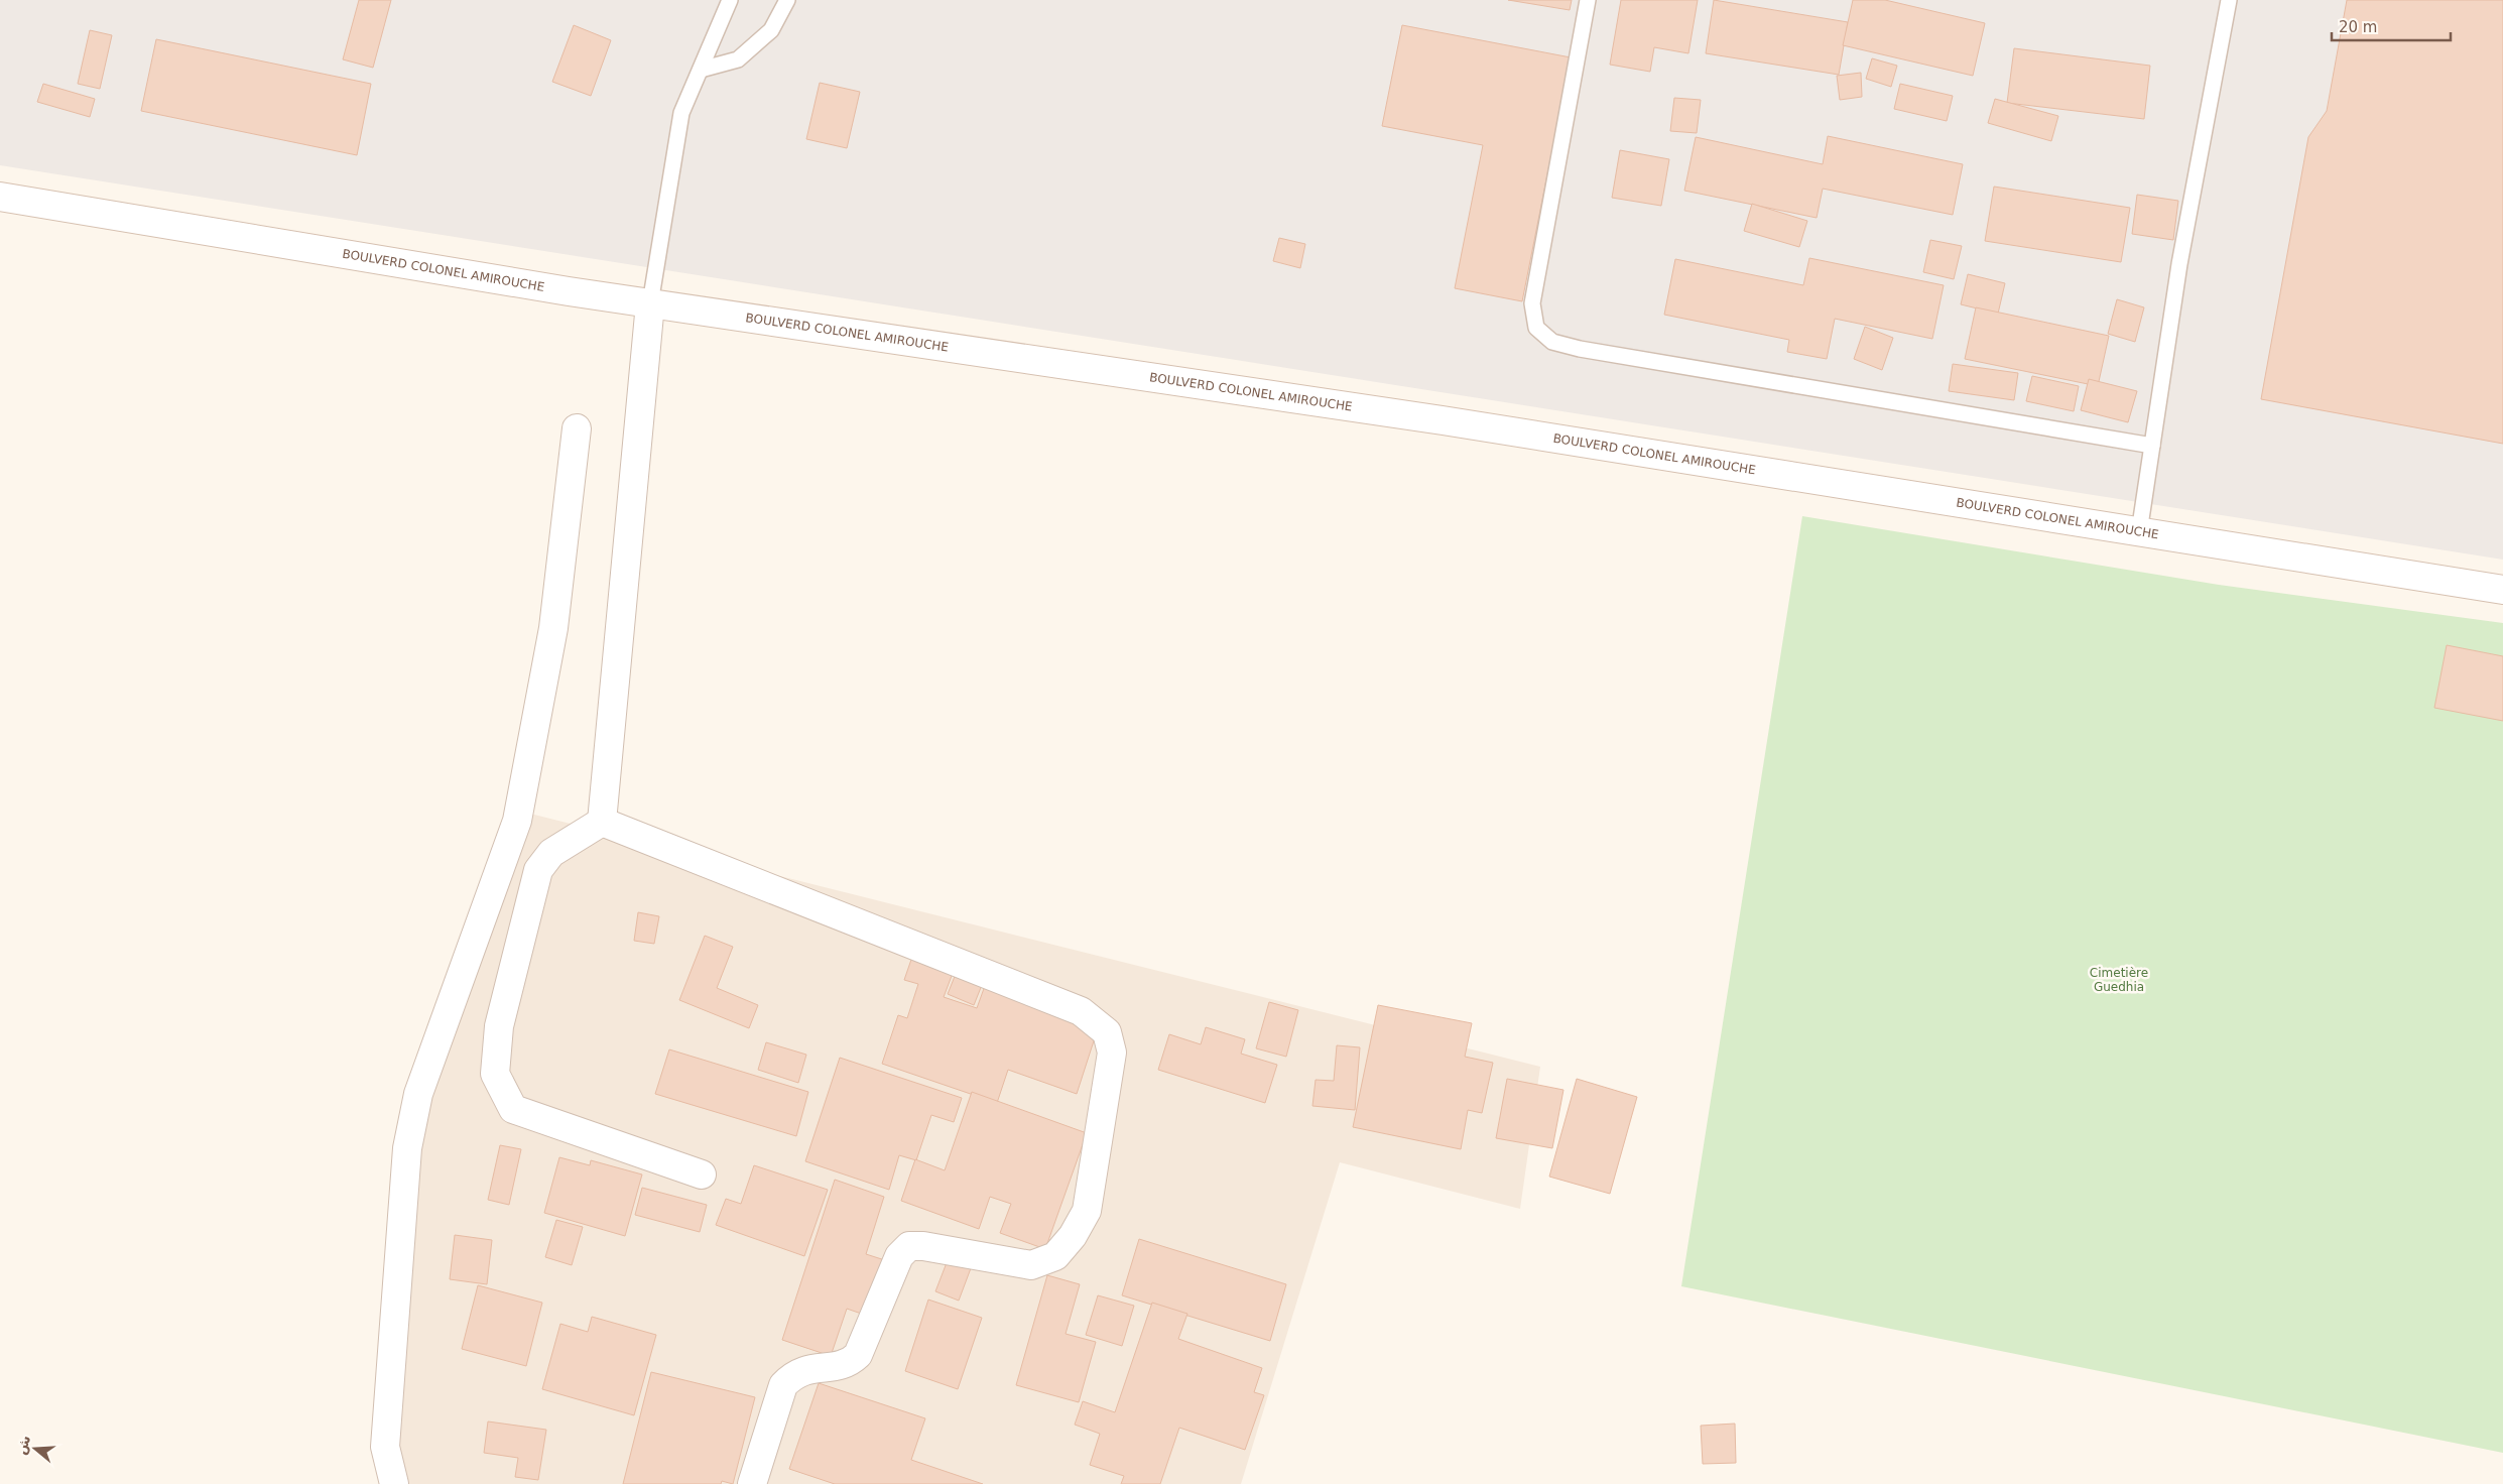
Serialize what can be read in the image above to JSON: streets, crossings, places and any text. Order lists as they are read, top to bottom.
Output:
{
  "streets": {
    "street": ["BOULVERD COLONEL AMIROUCHE"]
  },
  "parks": ["Cimetière Guedhia"],
  "scale_bar": "20 m",
  "north": "left"
}
